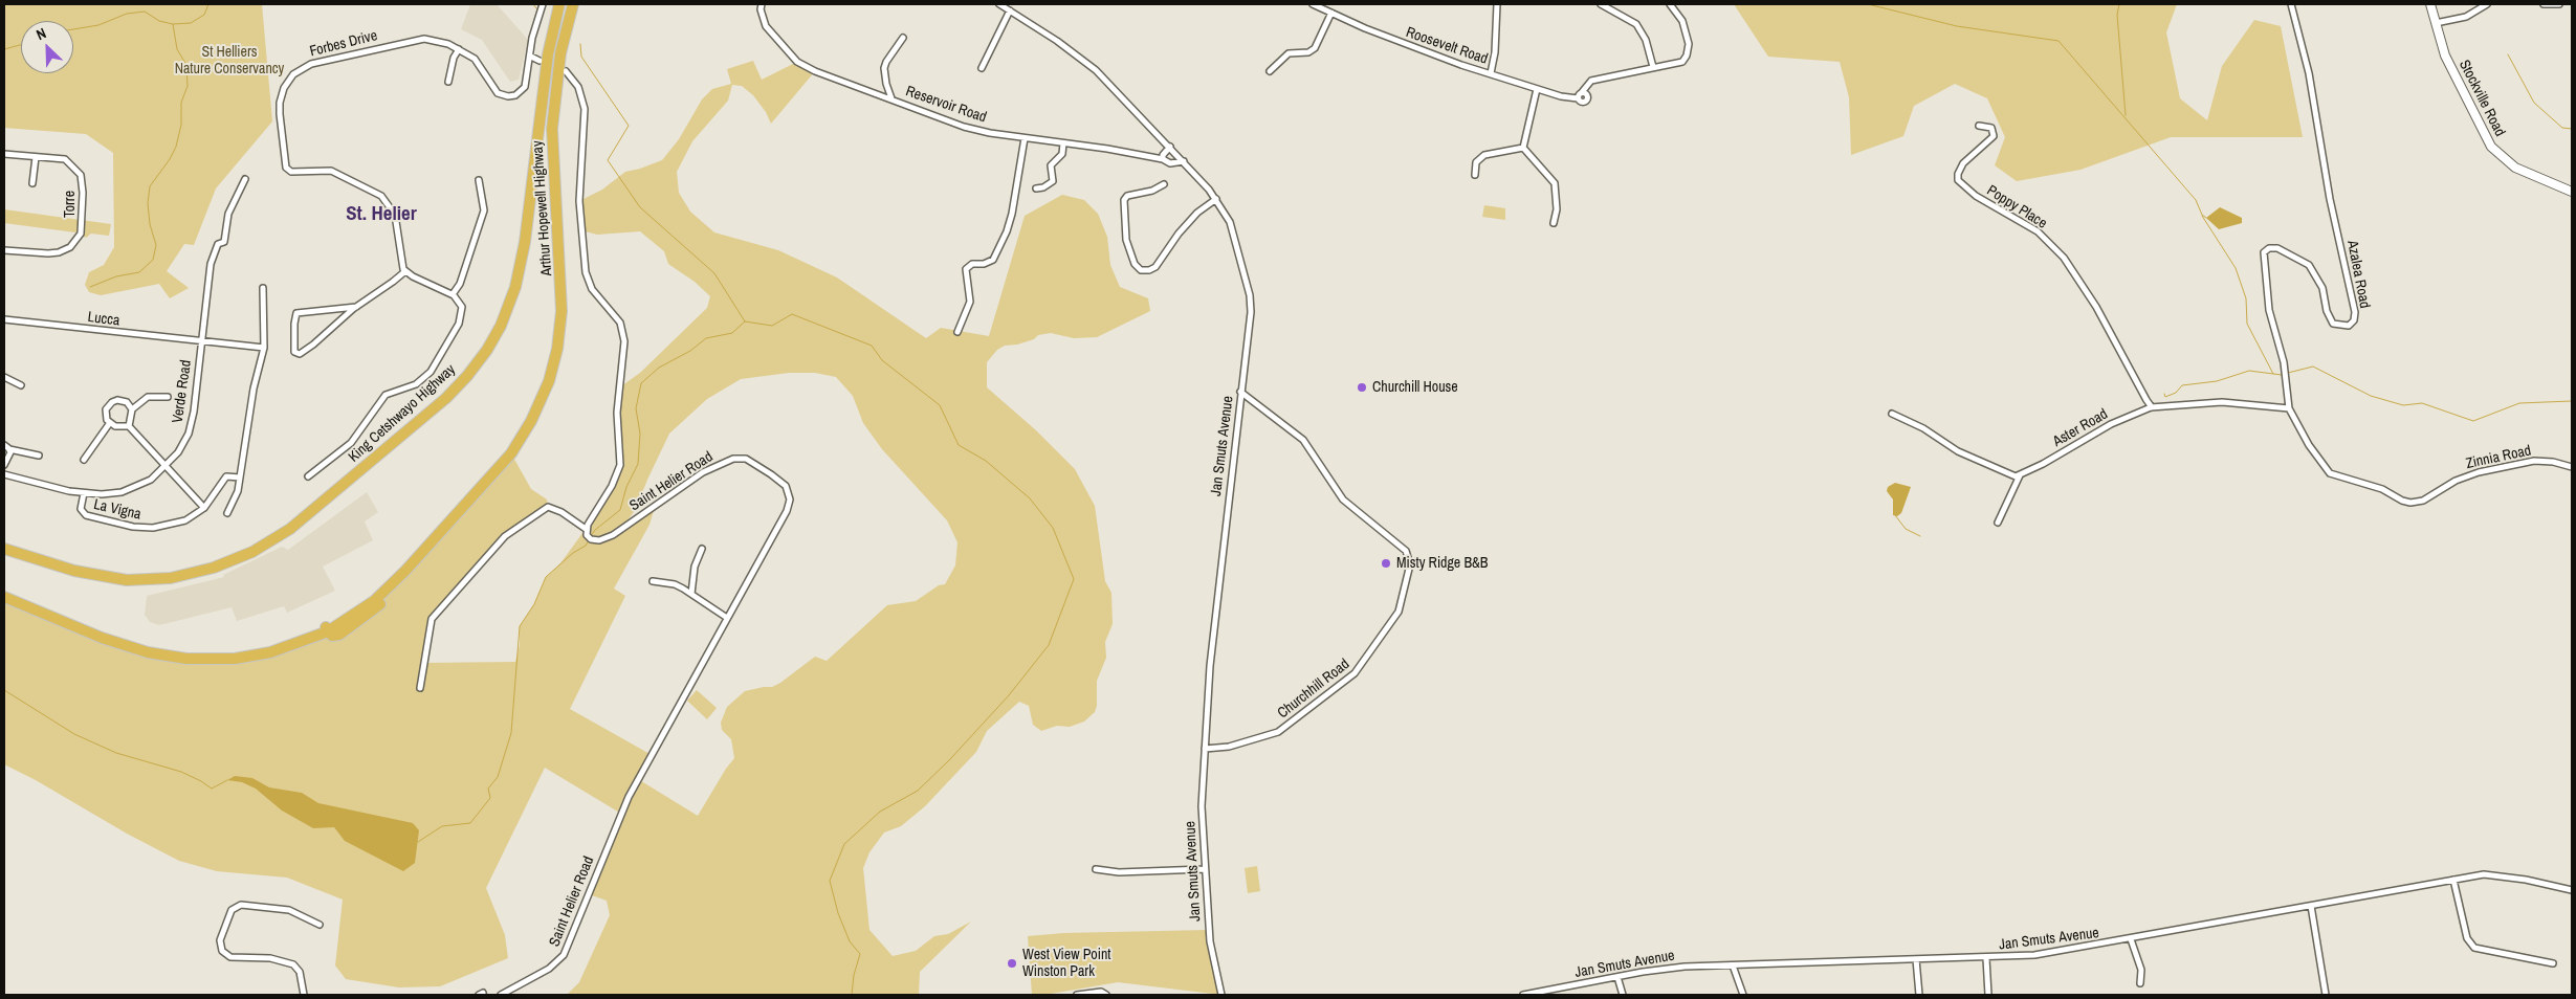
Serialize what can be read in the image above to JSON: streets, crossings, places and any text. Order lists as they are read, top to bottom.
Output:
{
  "streets": {
    "highway": ["Arthur Hopewell Highway", "King Cetshwayo Highway"],
    "street": [
      "Forbes Drive",
      "Roosevelt Road",
      "Stockville Road",
      "Reservoir Road",
      "Torre",
      "Poppy Place",
      "Azalea Road",
      "Lucca",
      "Verde Road",
      "Aster Road",
      "Jan Smuts Avenue",
      "Zinnia Road",
      "Saint Helier Road",
      "La Vigna",
      "Churchhill Road"
    ]
  },
  "crossings": [
    ["Reservoir Road", "Jan Smuts Avenue"],
    ["Poppy Place", "Aster Road"],
    ["Azalea Road", "Aster Road"],
    ["Azalea Road", "Zinnia Road"],
    ["Lucca", "Verde Road"],
    ["Verde Road", "La Vigna"],
    ["Aster Road", "Zinnia Road"],
    ["Jan Smuts Avenue", "Churchhill Road"]
  ],
  "districts": ["St. Helier"],
  "parks": ["St Helliers Nature Conservancy"],
  "places": ["Churchill House", "Misty Ridge B&B", "West View Point Winston Park"],
  "north": "top left"
}
